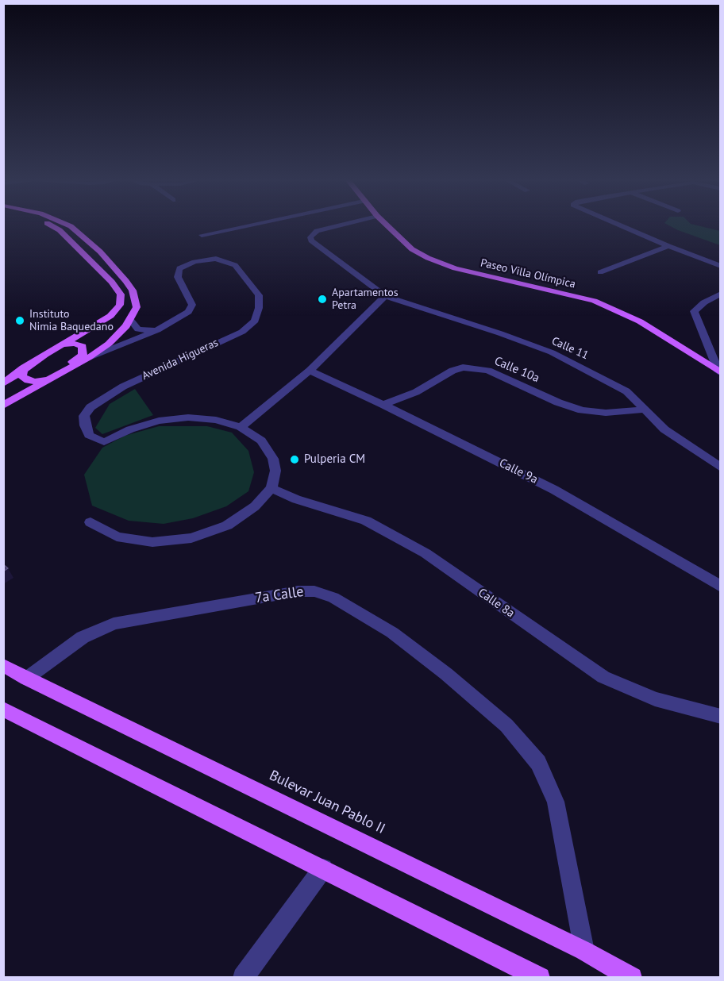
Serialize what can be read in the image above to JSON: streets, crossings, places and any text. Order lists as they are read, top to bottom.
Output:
{
  "streets": {
    "main road": ["Paseo Villa Olímpica", "Bulevar Juan Pablo II"],
    "street": [
      "Calle 11",
      "Avenida Higueras",
      "Calle 10a",
      "Calle 9a",
      "7a Calle",
      "Calle 8a"
    ]
  },
  "crossings": [
    ["Calle 11", "Calle 10a"],
    ["Avenida Higueras", "Calle 8a"],
    ["Calle 10a", "Calle 9a"],
    ["7a Calle", "Bulevar Juan Pablo II"]
  ],
  "places": ["Apartamentos Petra", "Instituto Nimia Baquedano", "Pulperia CM"]
}
